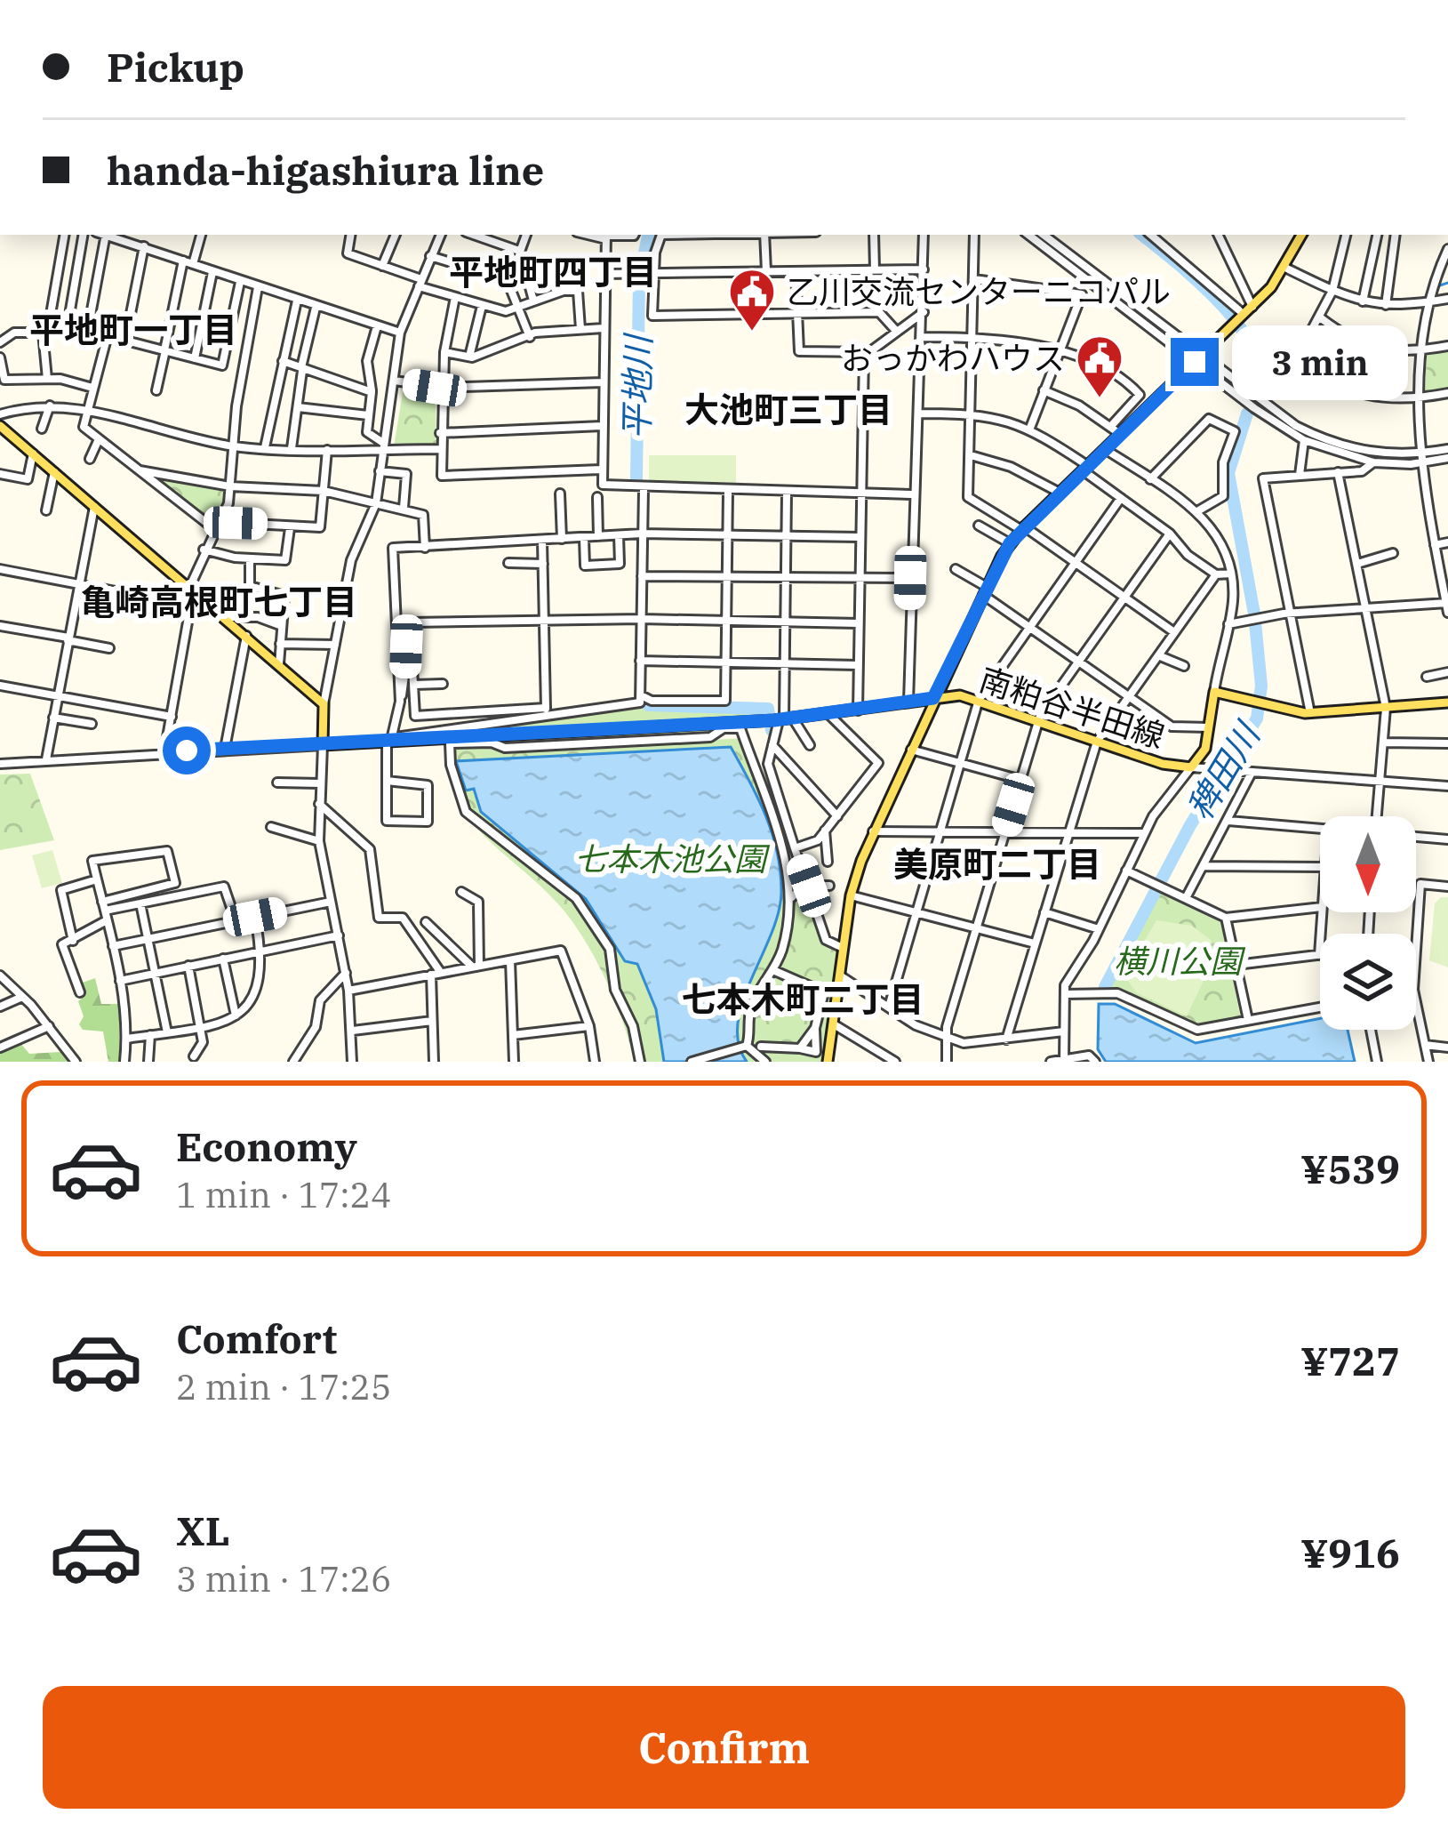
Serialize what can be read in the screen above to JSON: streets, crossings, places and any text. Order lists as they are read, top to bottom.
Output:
{
  "streets": {
    "main road": ["南粕谷半田線"]
  },
  "districts": [
    "平地町四丁目",
    "平地町一丁目",
    "大池町三丁目",
    "亀崎高根町七丁目",
    "美原町二丁目",
    "七本木町二丁目"
  ],
  "water": ["平地川", "稗田川"],
  "parks": ["七本木池公園", "横川公園"],
  "places": {
    "public building": ["乙川交流センターニコパル", "おっかわハウス"]
  },
  "north": "bottom",
  "page": {
    "banner": ["Pickup", "handa-higashiura line"],
    "bubble": "3 min",
    "list": [
      {
        "name": "Economy",
        "note": "1 min · 17:24",
        "value": "¥539"
      },
      {
        "name": "Comfort",
        "note": "2 min · 17:25",
        "value": "¥727"
      },
      {
        "name": "XL",
        "note": "3 min · 17:26",
        "value": "¥916"
      }
    ],
    "buttons": "Confirm"
  }
}
